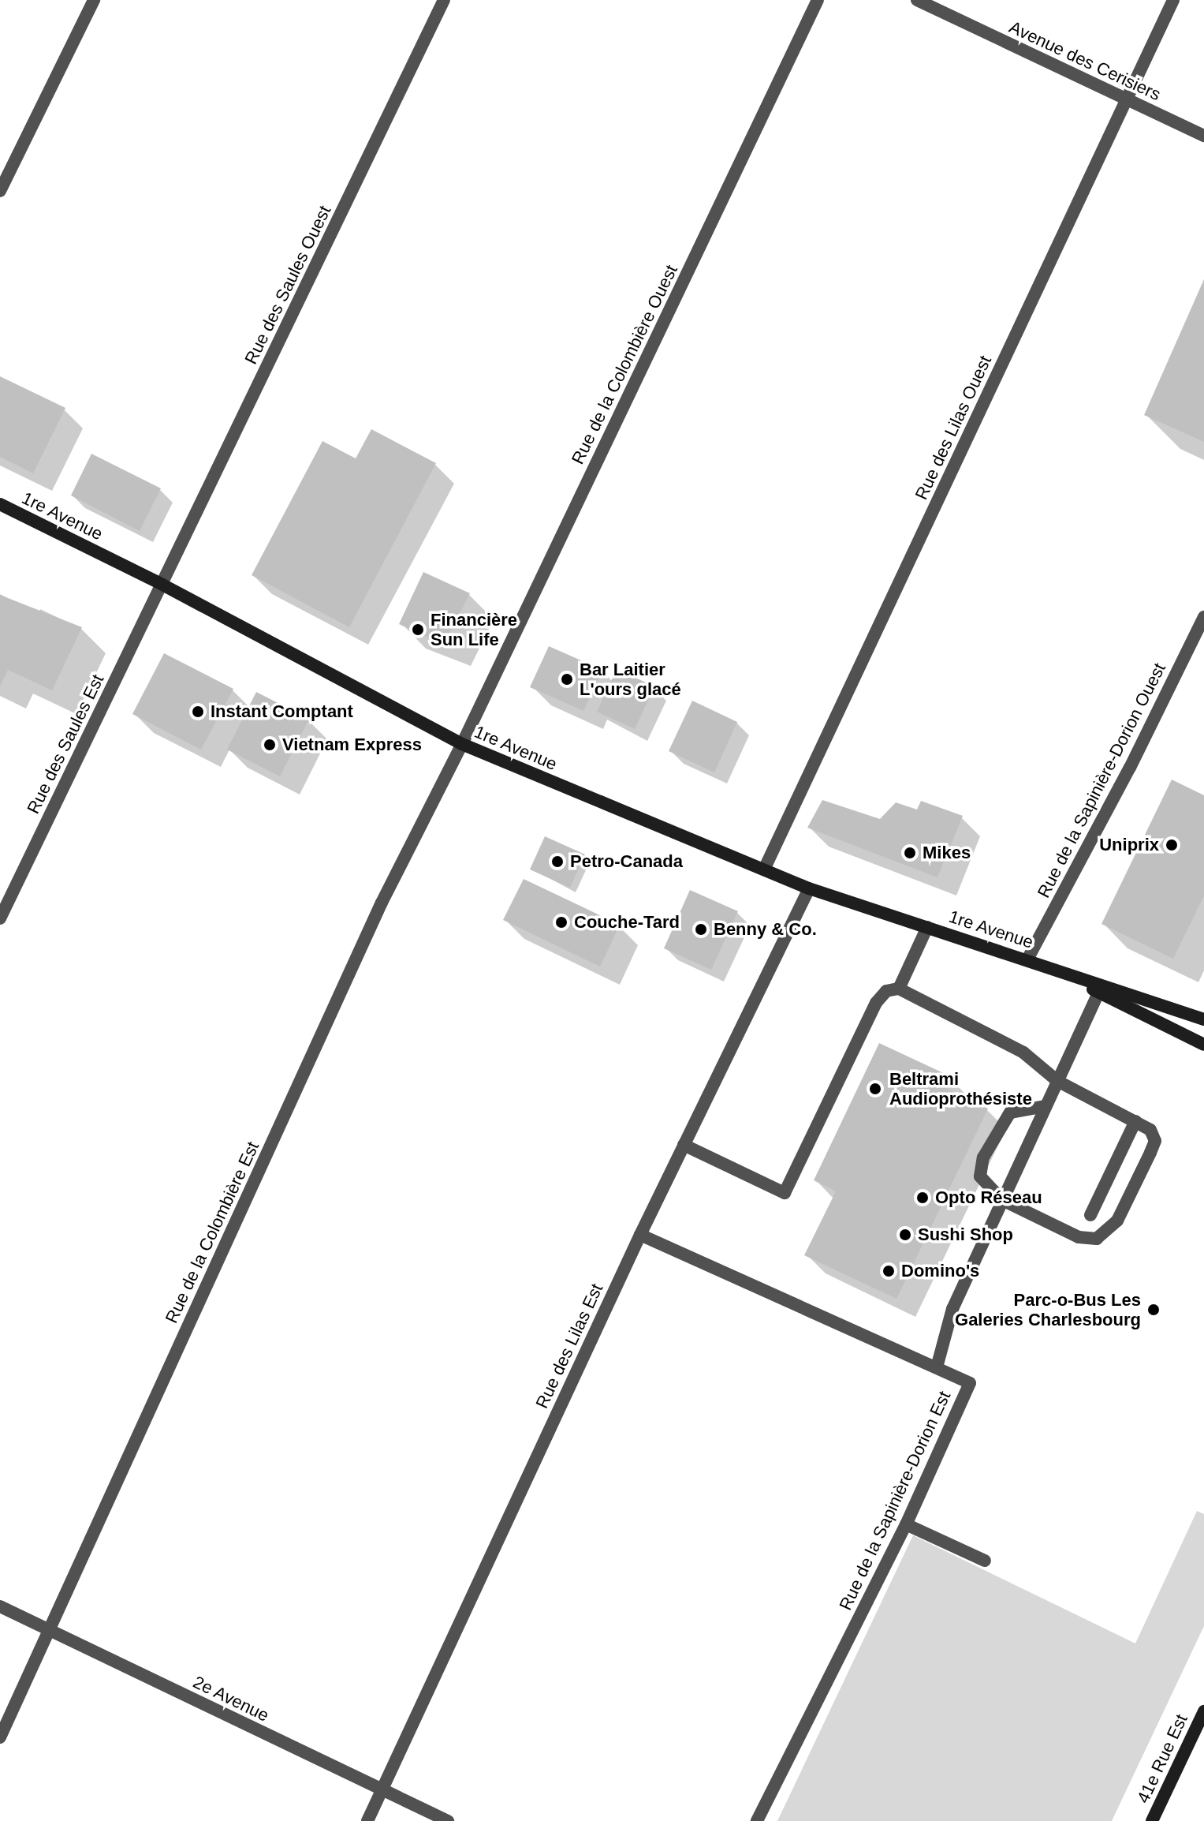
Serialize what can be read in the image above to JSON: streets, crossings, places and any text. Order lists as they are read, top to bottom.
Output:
{
  "streets": {
    "street": [
      "Avenue des Cerisiers",
      "Rue des Saules Ouest",
      "Rue de la Colombière Ouest",
      "Rue des Lilas Ouest",
      "1re Avenue",
      "Rue des Saules Est",
      "Rue de la Sapinière-Dorion Ouest",
      "Rue de la Colombière Est",
      "Rue des Lilas Est",
      "Rue de la Sapinière-Dorion Est",
      "2e Avenue",
      "41e Rue Est"
    ]
  },
  "crossings": [
    ["Avenue des Cerisiers", "Rue des Lilas Ouest"],
    ["Rue des Saules Ouest", "1re Avenue"],
    ["Rue des Saules Ouest", "Rue des Saules Est"],
    ["Rue de la Colombière Ouest", "1re Avenue"],
    ["Rue de la Colombière Ouest", "Rue de la Colombière Est"],
    ["Rue des Lilas Ouest", "1re Avenue"],
    ["1re Avenue", "Rue des Saules Est"],
    ["1re Avenue", "Rue de la Sapinière-Dorion Ouest"],
    ["1re Avenue", "Rue de la Colombière Est"],
    ["1re Avenue", "Rue des Lilas Est"],
    ["Rue de la Colombière Est", "2e Avenue"],
    ["Rue des Lilas Est", "Rue de la Sapinière-Dorion Est"],
    ["Rue des Lilas Est", "2e Avenue"]
  ],
  "places": [
    "Financière Sun Life",
    "Bar Laitier L'ours glacé",
    "Instant Comptant",
    "Vietnam Express",
    "Uniprix",
    "Mikes",
    "Petro-Canada",
    "Couche-Tard",
    "Benny & Co.",
    "Beltrami Audioprothésiste",
    "Opto Réseau",
    "Sushi Shop",
    "Domino's",
    "Parc-o-Bus Les Galeries Charlesbourg"
  ]
}
